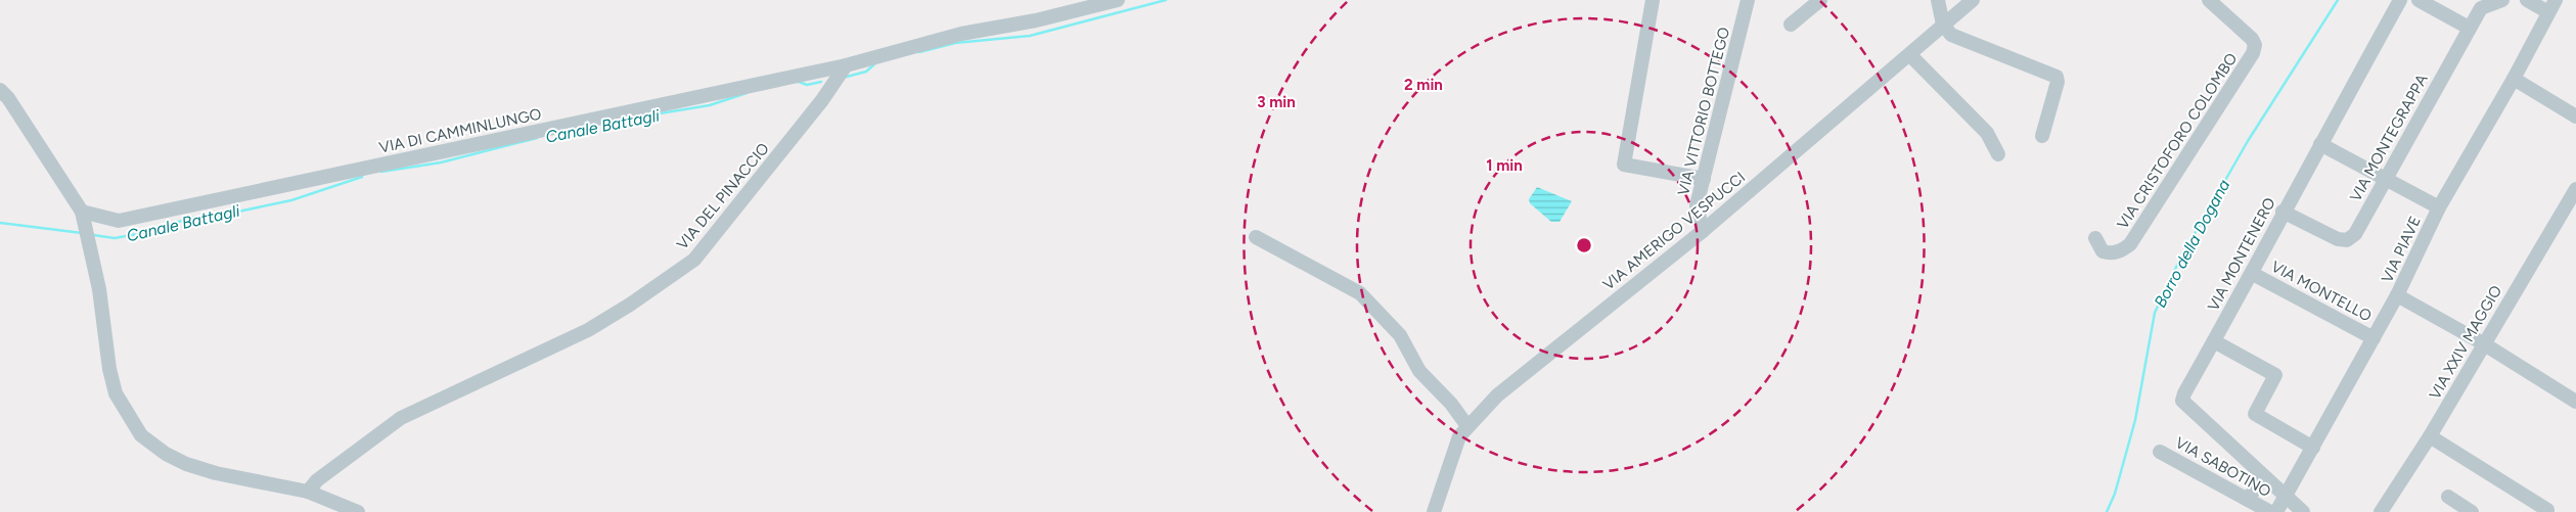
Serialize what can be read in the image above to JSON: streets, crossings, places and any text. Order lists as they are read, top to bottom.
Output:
{
  "streets": {
    "street": [
      "VIA VITTORIO BOTTEGO",
      "VIA DI CAMMINLUNGO",
      "VIA MONTEGRAPPA",
      "VIA CRISTOFORO COLOMBO",
      "VIA DEL PINACCIO",
      "VIA AMERIGO VESPUCCI",
      "VIA PIAVE",
      "VIA MONTENERO",
      "VIA MONTELLO",
      "VIA XXIV MAGGIO",
      "VIA SABOTINO"
    ]
  },
  "crossings": [
    ["VIA VITTORIO BOTTEGO", "VIA AMERIGO VESPUCCI"],
    ["VIA DI CAMMINLUNGO", "VIA DEL PINACCIO"],
    ["VIA MONTEGRAPPA", "VIA MONTENERO"],
    ["VIA PIAVE", "VIA MONTENERO"],
    ["VIA PIAVE", "VIA MONTELLO"],
    ["VIA MONTENERO", "VIA MONTELLO"]
  ],
  "water": ["Canale Battagli", "Borro della Dogana"],
  "rings": ["2 min", "3 min", "1 min"]
}
